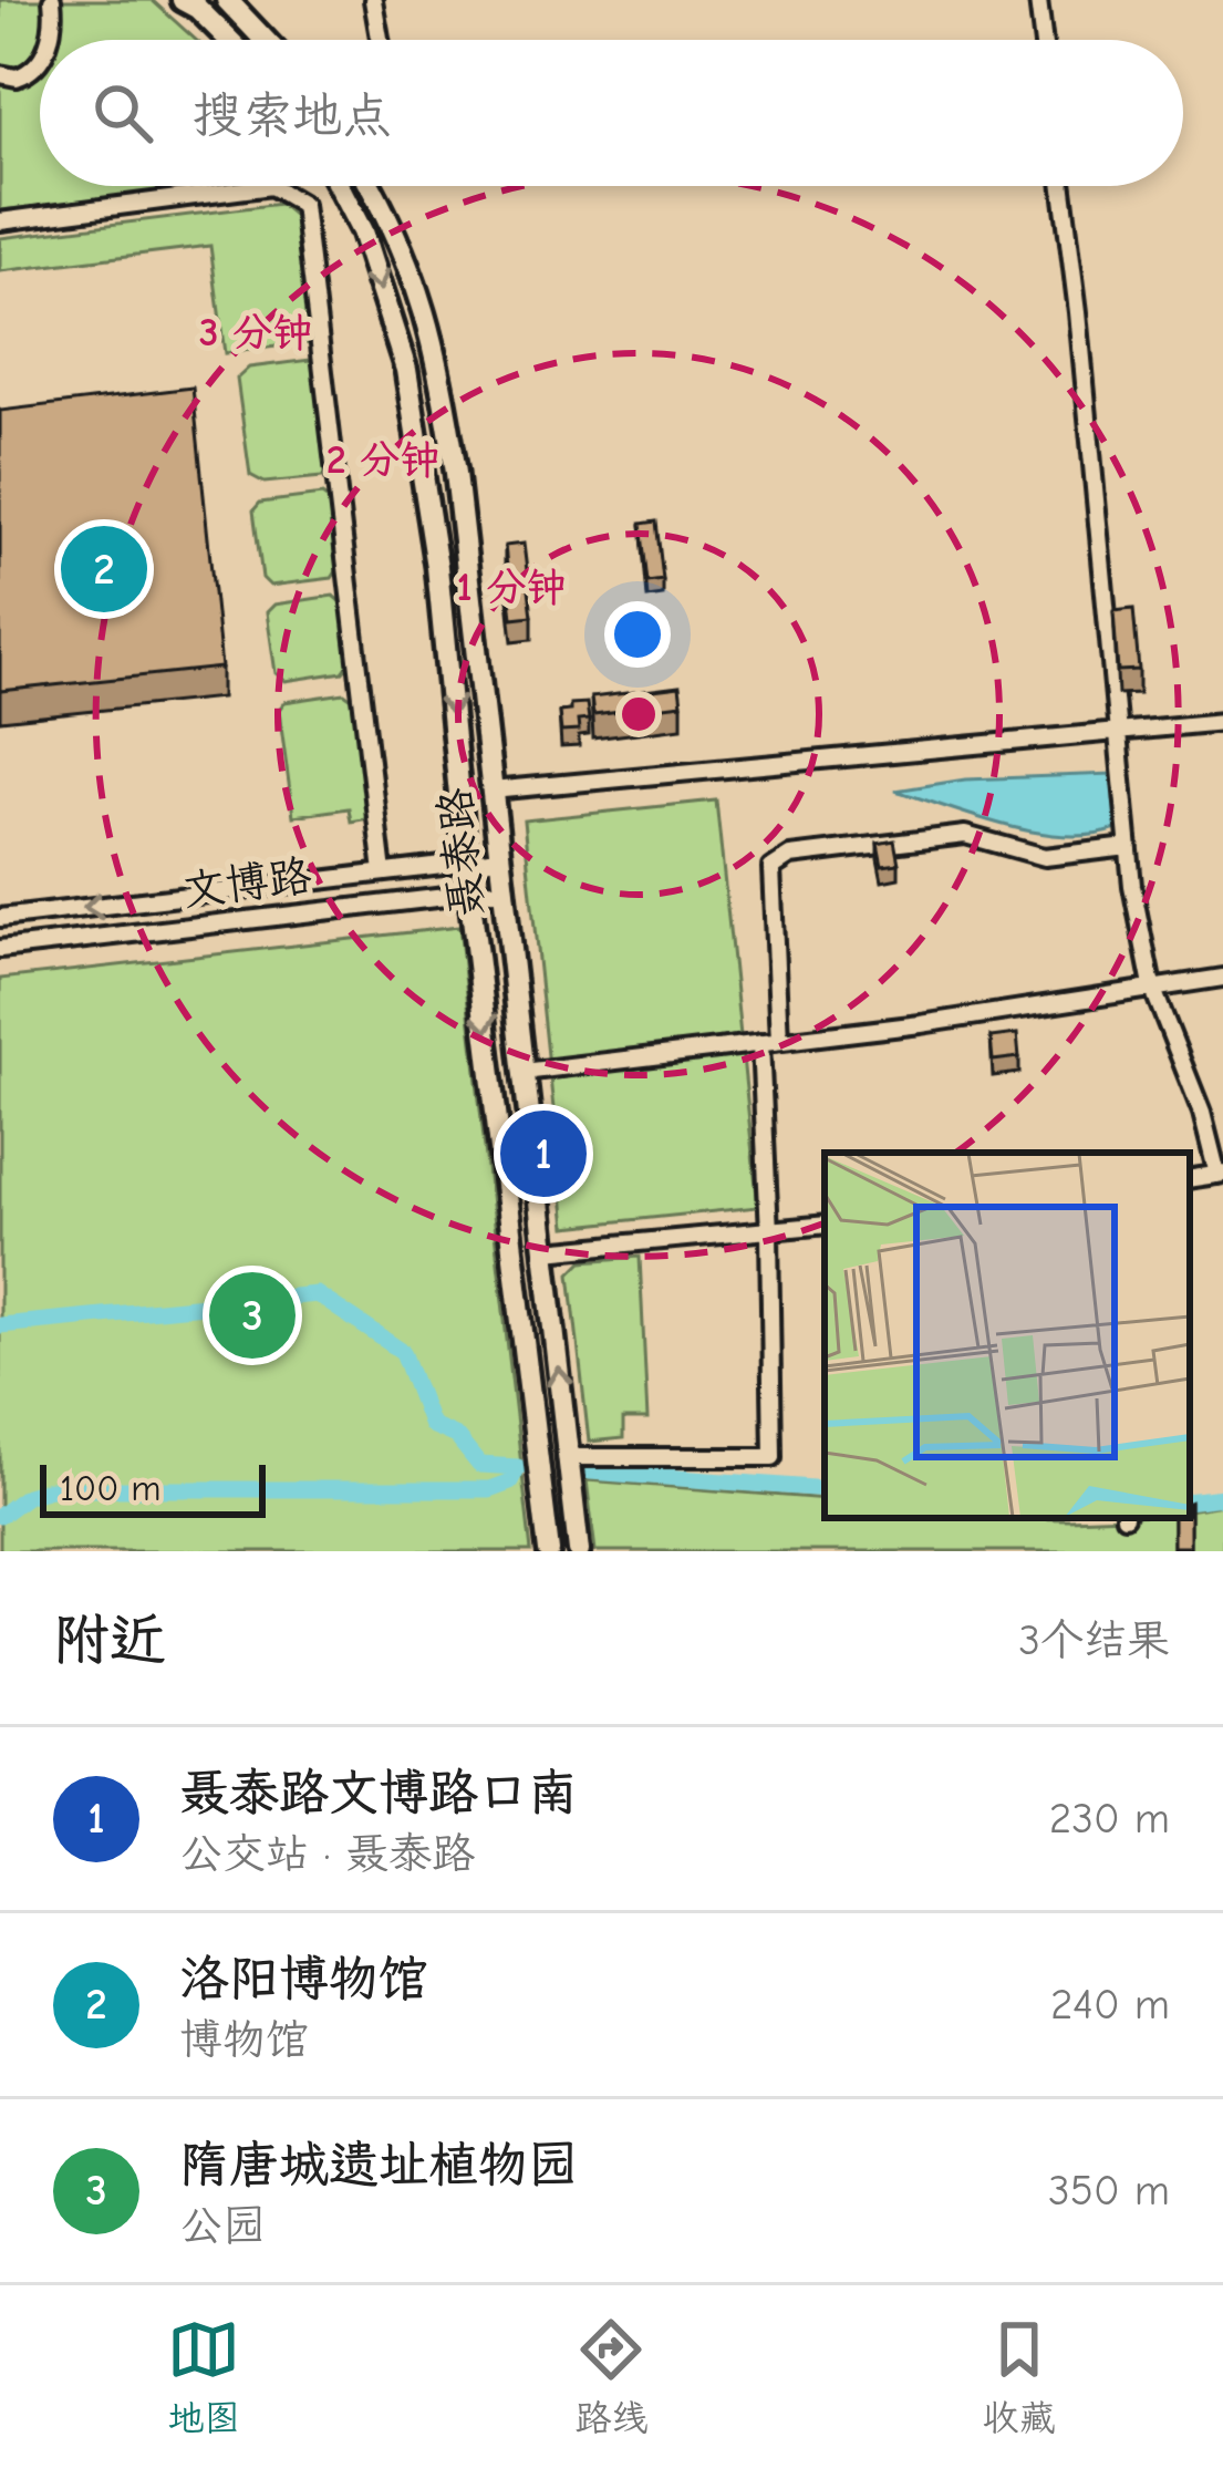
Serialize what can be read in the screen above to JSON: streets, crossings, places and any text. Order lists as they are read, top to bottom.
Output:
{
  "streets": {
    "main road": ["聂泰路"],
    "street": ["文博路"]
  },
  "crossings": [
    ["聂泰路", "文博路"]
  ],
  "scale_bar": "100 m",
  "page": {
    "search": "搜索地点",
    "pins": ["2", "1", "3"],
    "scale": "100 m",
    "heading": ["附近", "3个结果"],
    "list": [
      {
        "mark": "1",
        "name": "聂泰路文博路口南",
        "note": "公交站 · 聂泰路",
        "value": "230 m"
      },
      {
        "mark": "2",
        "name": "洛阳博物馆",
        "note": "博物馆",
        "value": "240 m"
      },
      {
        "mark": "3",
        "name": "隋唐城遗址植物园",
        "note": "公园",
        "value": "350 m"
      }
    ],
    "nav": ["地图", "路线", "收藏"]
  },
  "rings": ["3 分钟", "2 分钟", "1 分钟"]
}
